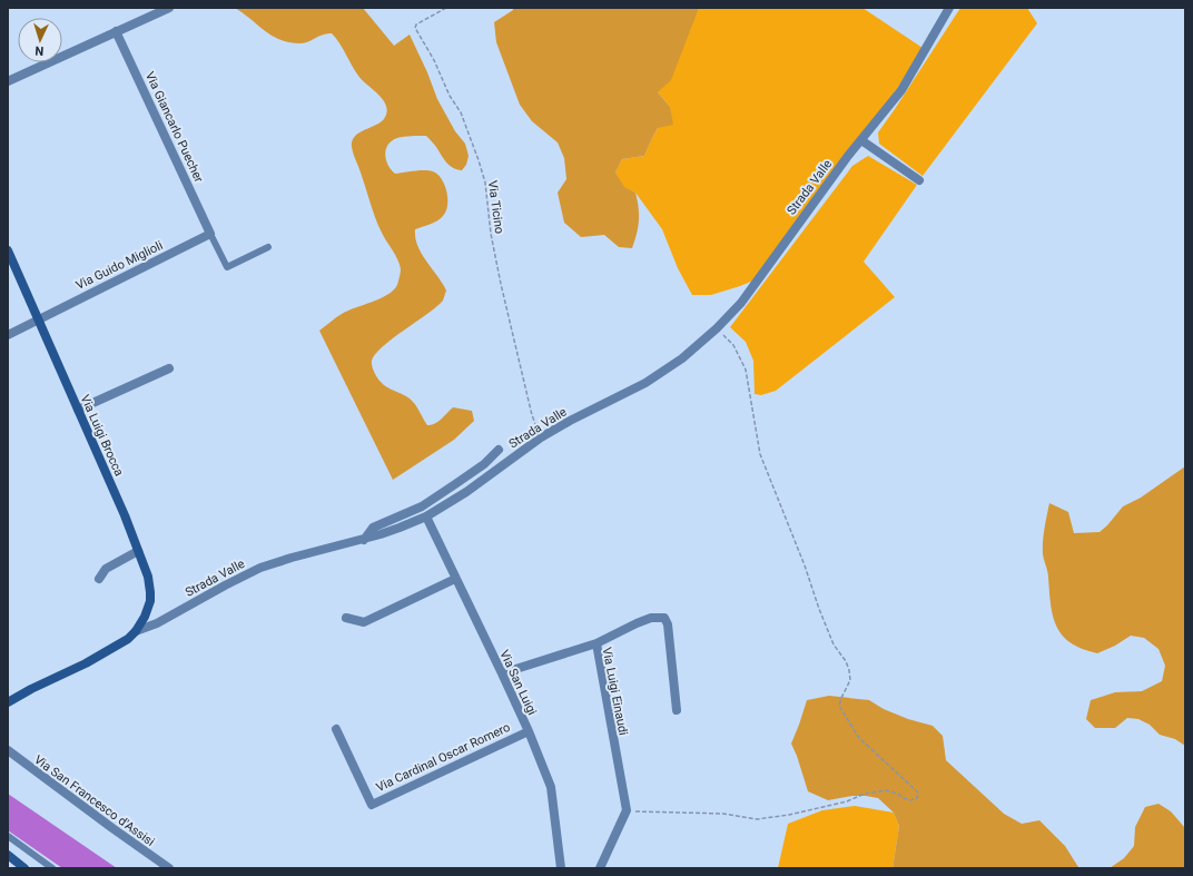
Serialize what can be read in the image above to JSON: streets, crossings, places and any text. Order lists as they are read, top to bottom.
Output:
{
  "streets": {
    "street": [
      "Via Giancarlo Puecher",
      "Strada Valle",
      "Via Guido Miglioli",
      "Via Luigi Brocca",
      "Via San Luigi",
      "Via Luigi Einaudi",
      "Via Cardinal Oscar Romero",
      "Via San Francesco d'Assisi"
    ],
    "path": ["Via Ticino"]
  },
  "crossings": [
    ["Via Giancarlo Puecher", "Via Guido Miglioli"],
    ["Strada Valle", "Via Ticino"],
    ["Strada Valle", "Via Luigi Brocca"],
    ["Strada Valle", "Via San Luigi"],
    ["Via Guido Miglioli", "Via Luigi Brocca"],
    ["Via San Luigi", "Via Luigi Einaudi"],
    ["Via San Luigi", "Via Cardinal Oscar Romero"]
  ],
  "north": "bottom"
}
